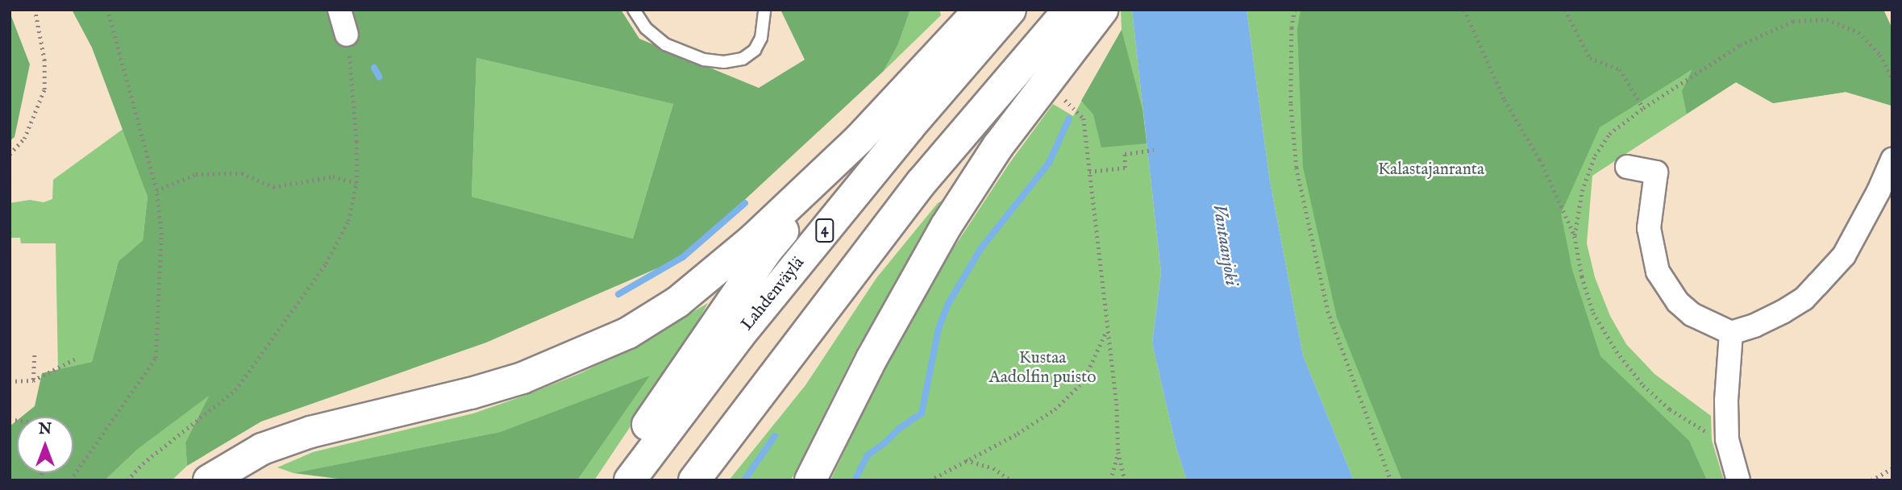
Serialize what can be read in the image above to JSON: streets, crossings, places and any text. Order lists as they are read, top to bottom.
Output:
{
  "streets": {
    "highway": ["4", "Lahdenväylä"]
  },
  "water": ["Vantaanjoki"],
  "parks": ["Kalastajanranta", "Kustaa Aadolfin puisto"],
  "north": "top"
}
